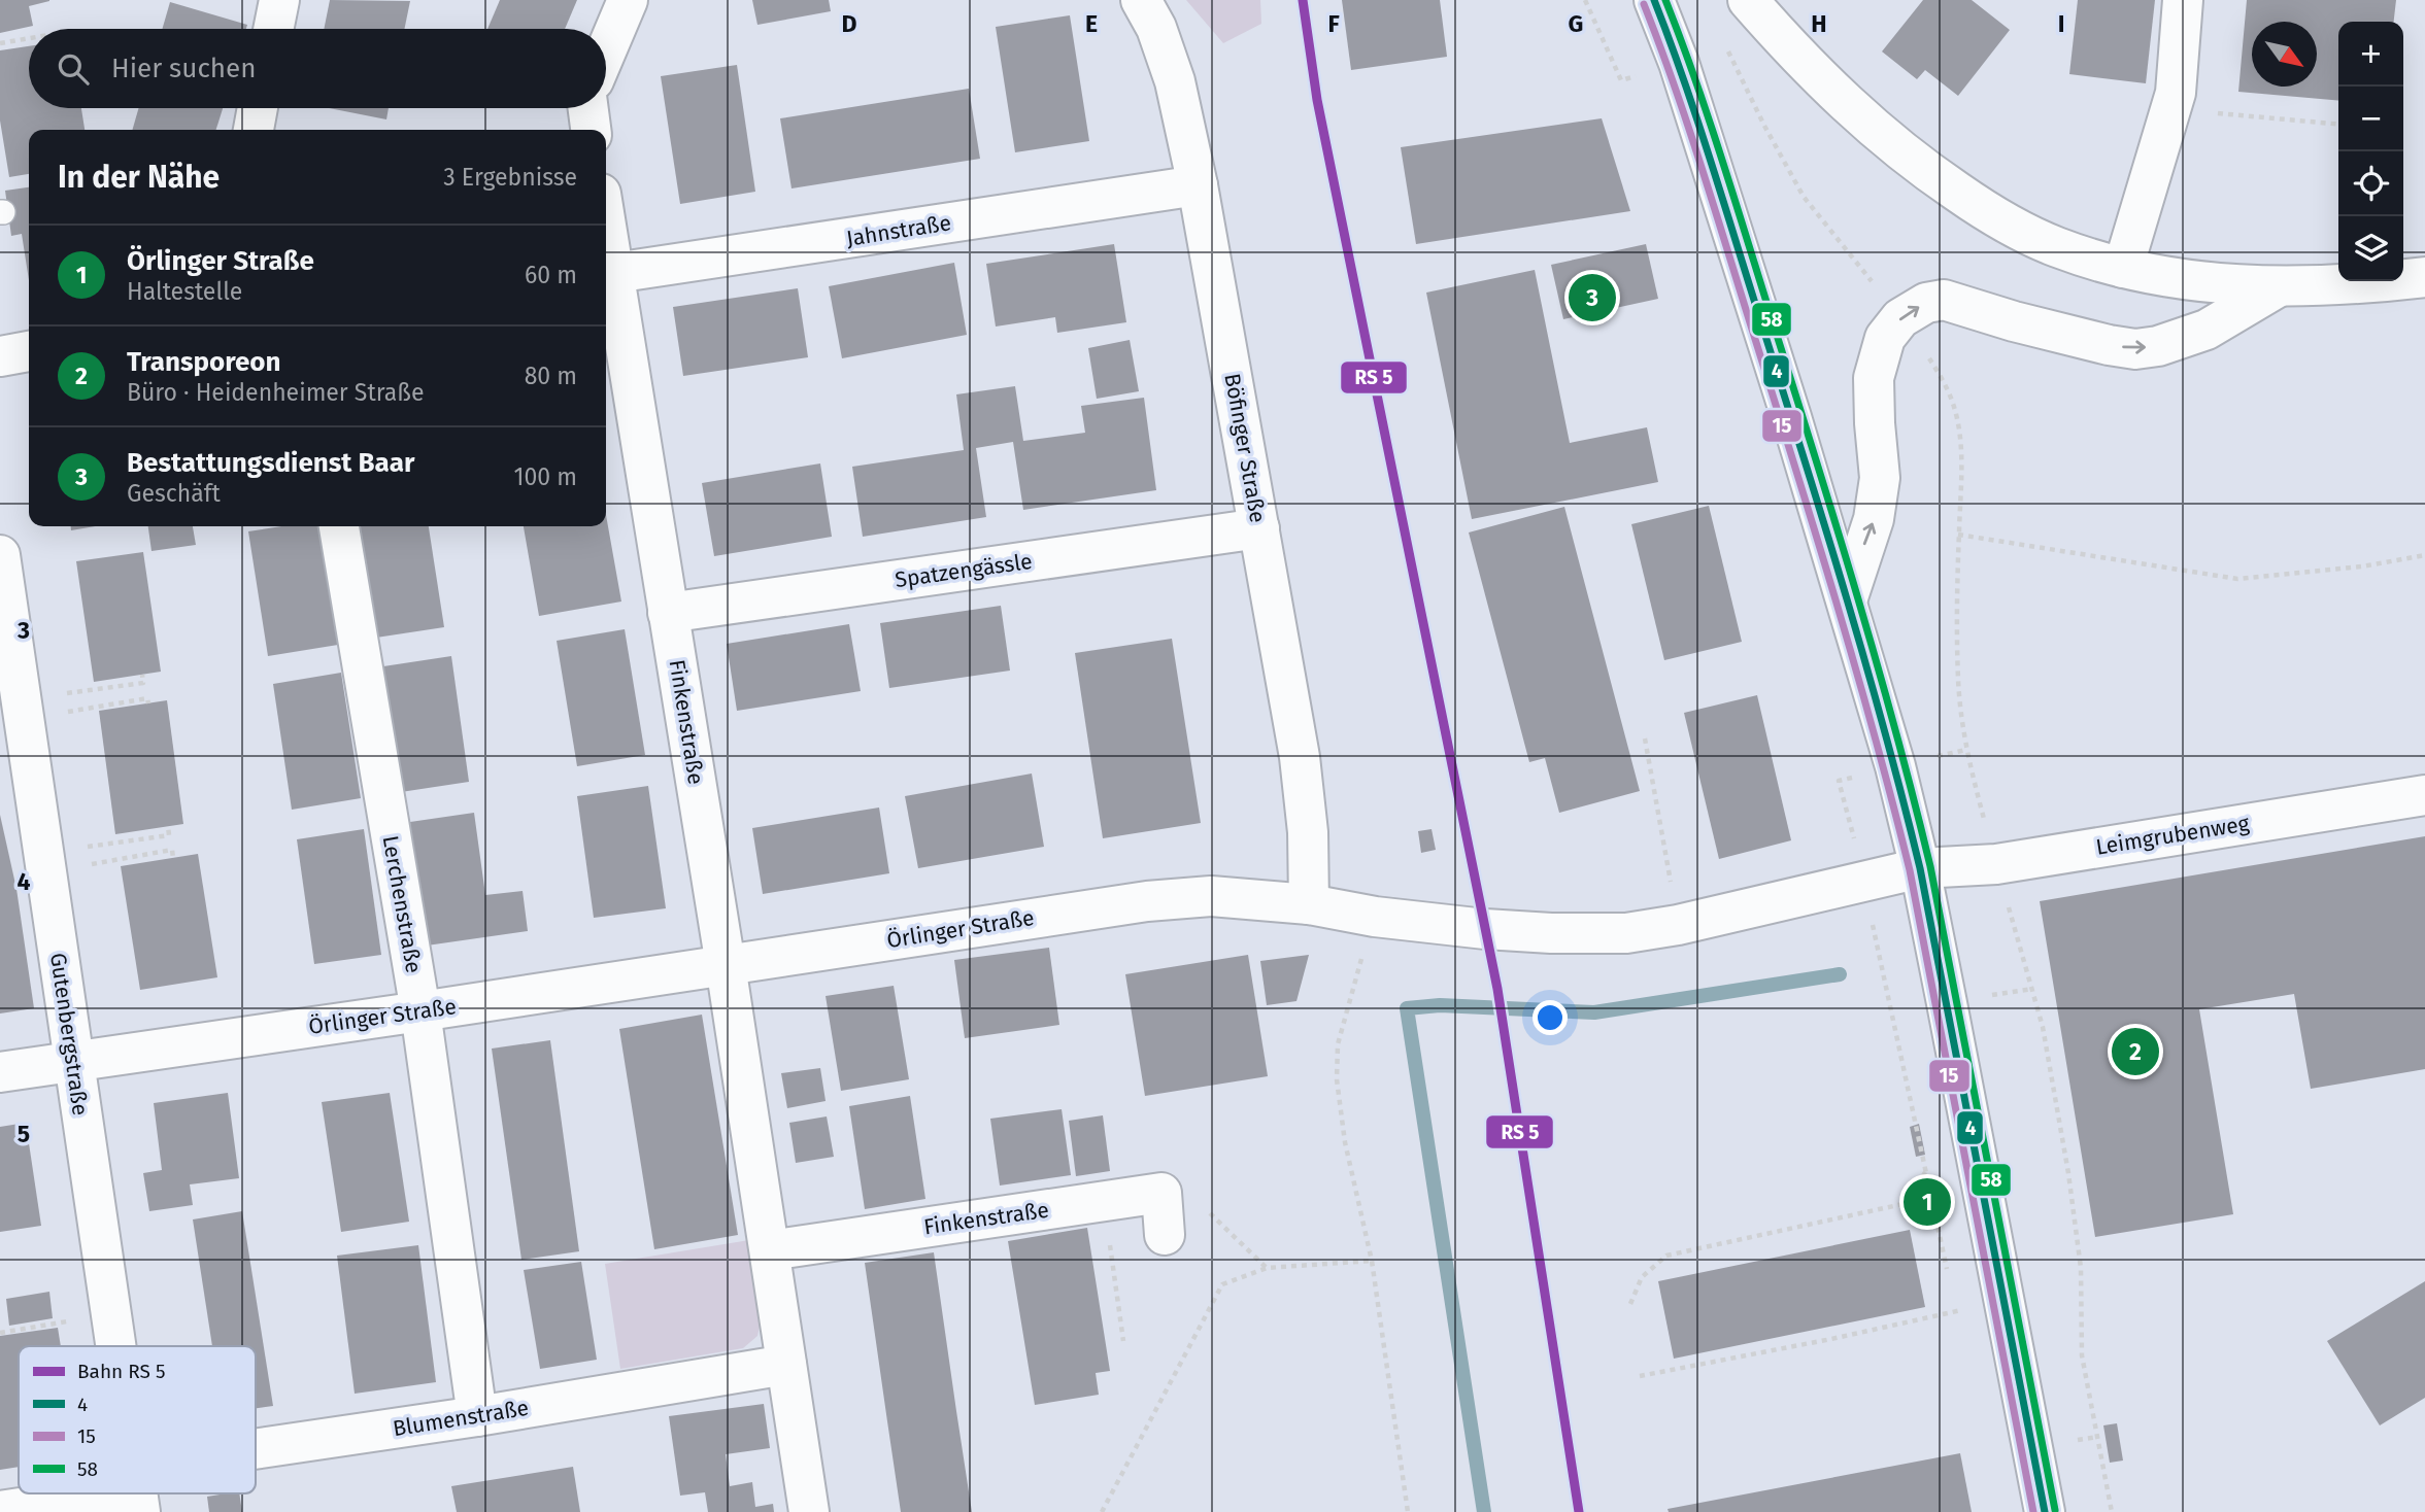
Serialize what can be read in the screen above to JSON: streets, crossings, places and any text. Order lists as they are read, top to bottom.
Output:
{
  "streets": {
    "street": [
      "Jahnstraße",
      "Böfinger Straße",
      "Spatzengässle",
      "Finkenstraße",
      "Leimgrubenweg",
      "Lerchenstraße",
      "Örlinger Straße",
      "Gutenbergstraße",
      "Blumenstraße"
    ]
  },
  "crossings": [
    ["Jahnstraße", "Böfinger Straße"],
    ["Jahnstraße", "Finkenstraße"],
    ["Böfinger Straße", "Spatzengässle"],
    ["Böfinger Straße", "Örlinger Straße"],
    ["Spatzengässle", "Finkenstraße"],
    ["Finkenstraße", "Örlinger Straße"],
    ["Finkenstraße", "Blumenstraße"],
    ["Leimgrubenweg", "Örlinger Straße"],
    ["Lerchenstraße", "Örlinger Straße"],
    ["Lerchenstraße", "Blumenstraße"],
    ["Örlinger Straße", "Gutenbergstraße"]
  ],
  "lines": ["transit line 4", "transit line 58", "transit line 15"],
  "legend": [
    "Bahn RS 5",
    "4",
    "15",
    "58"
  ],
  "north": "bottom right",
  "page": {
    "map_buttons": ["+", "−"],
    "search": "Hier suchen",
    "heading": ["In der Nähe", "3 Ergebnisse"],
    "list": [
      {
        "mark": "1",
        "name": "Örlinger Straße",
        "note": "Haltestelle",
        "value": "60 m"
      },
      {
        "mark": "2",
        "name": "Transporeon",
        "note": "Büro · Heidenheimer Straße",
        "value": "80 m"
      },
      {
        "mark": "3",
        "name": "Bestattungsdienst Baar",
        "note": "Geschäft",
        "value": "100 m"
      }
    ],
    "pins": ["3", "2", "1"]
  },
  "grid": {
    "columns": [
      "D",
      "E",
      "F",
      "G",
      "H",
      "I"
    ],
    "rows": ["3", "4", "5"]
  }
}
